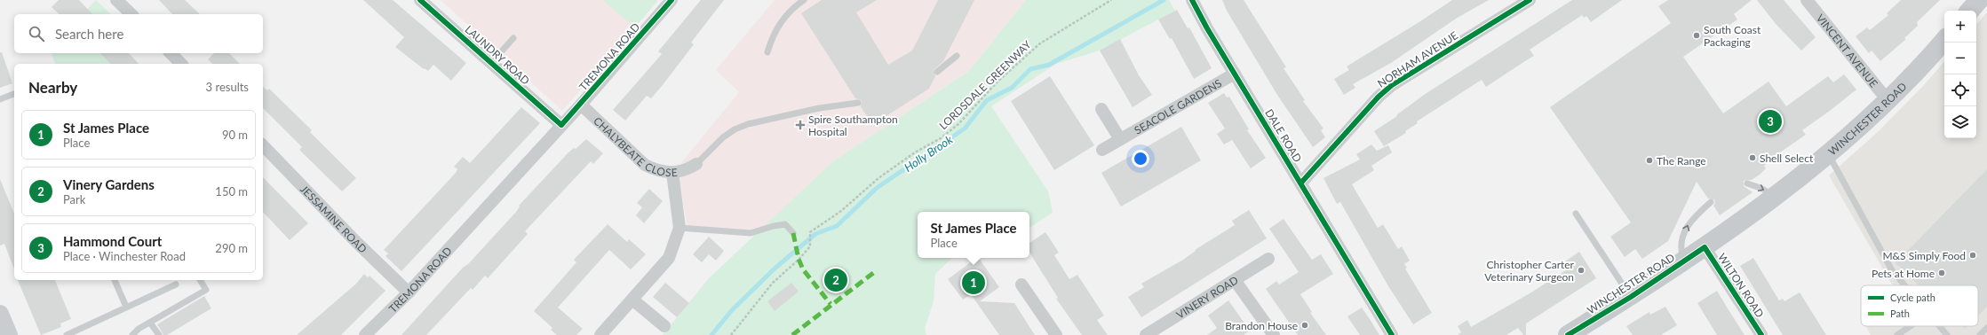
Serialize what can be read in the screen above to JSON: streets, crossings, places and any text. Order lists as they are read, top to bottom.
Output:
{
  "streets": {
    "main road": ["WINCHESTER ROAD"],
    "street": [
      "VINCENT AVENUE",
      "LAUNDRY ROAD",
      "TREMONA ROAD",
      "NORHAM AVENUE",
      "SEACOLE GARDENS",
      "DALE ROAD",
      "CHALYBEATE CLOSE",
      "JESSAMINE ROAD",
      "WILTON ROAD",
      "VINERY ROAD"
    ],
    "path": ["LORDSDALE GREENWAY"]
  },
  "crossings": [
    ["VINCENT AVENUE", "WINCHESTER ROAD"],
    ["LAUNDRY ROAD", "TREMONA ROAD"],
    ["TREMONA ROAD", "CHALYBEATE CLOSE"],
    ["TREMONA ROAD", "JESSAMINE ROAD"],
    ["NORHAM AVENUE", "DALE ROAD"],
    ["SEACOLE GARDENS", "DALE ROAD"],
    ["WINCHESTER ROAD", "WILTON ROAD"]
  ],
  "water": ["Holly Brook"],
  "places": {
    "other": [
      "South Coast Packaging",
      "Shell Select",
      "The Range",
      "M&S Simply Food",
      "Christopher Carter Veterinary Surgeon",
      "Pets at Home",
      "Brandon House"
    ],
    "health": ["Spire Southampton Hospital"]
  },
  "legend": ["Cycle path", "Path"],
  "page": {
    "map_buttons": ["+", "−"],
    "search": "Search here",
    "heading": ["Nearby", "3 results"],
    "pins": ["3", "2", "1"],
    "list": [
      {
        "mark": "1",
        "name": "St James Place",
        "note": "Place",
        "value": "90 m"
      },
      {
        "mark": "2",
        "name": "Vinery Gardens",
        "note": "Park",
        "value": "150 m"
      },
      {
        "mark": "3",
        "name": "Hammond Court",
        "note": "Place · Winchester Road",
        "value": "290 m"
      }
    ],
    "popup": ["St James Place", "Place"]
  }
}
